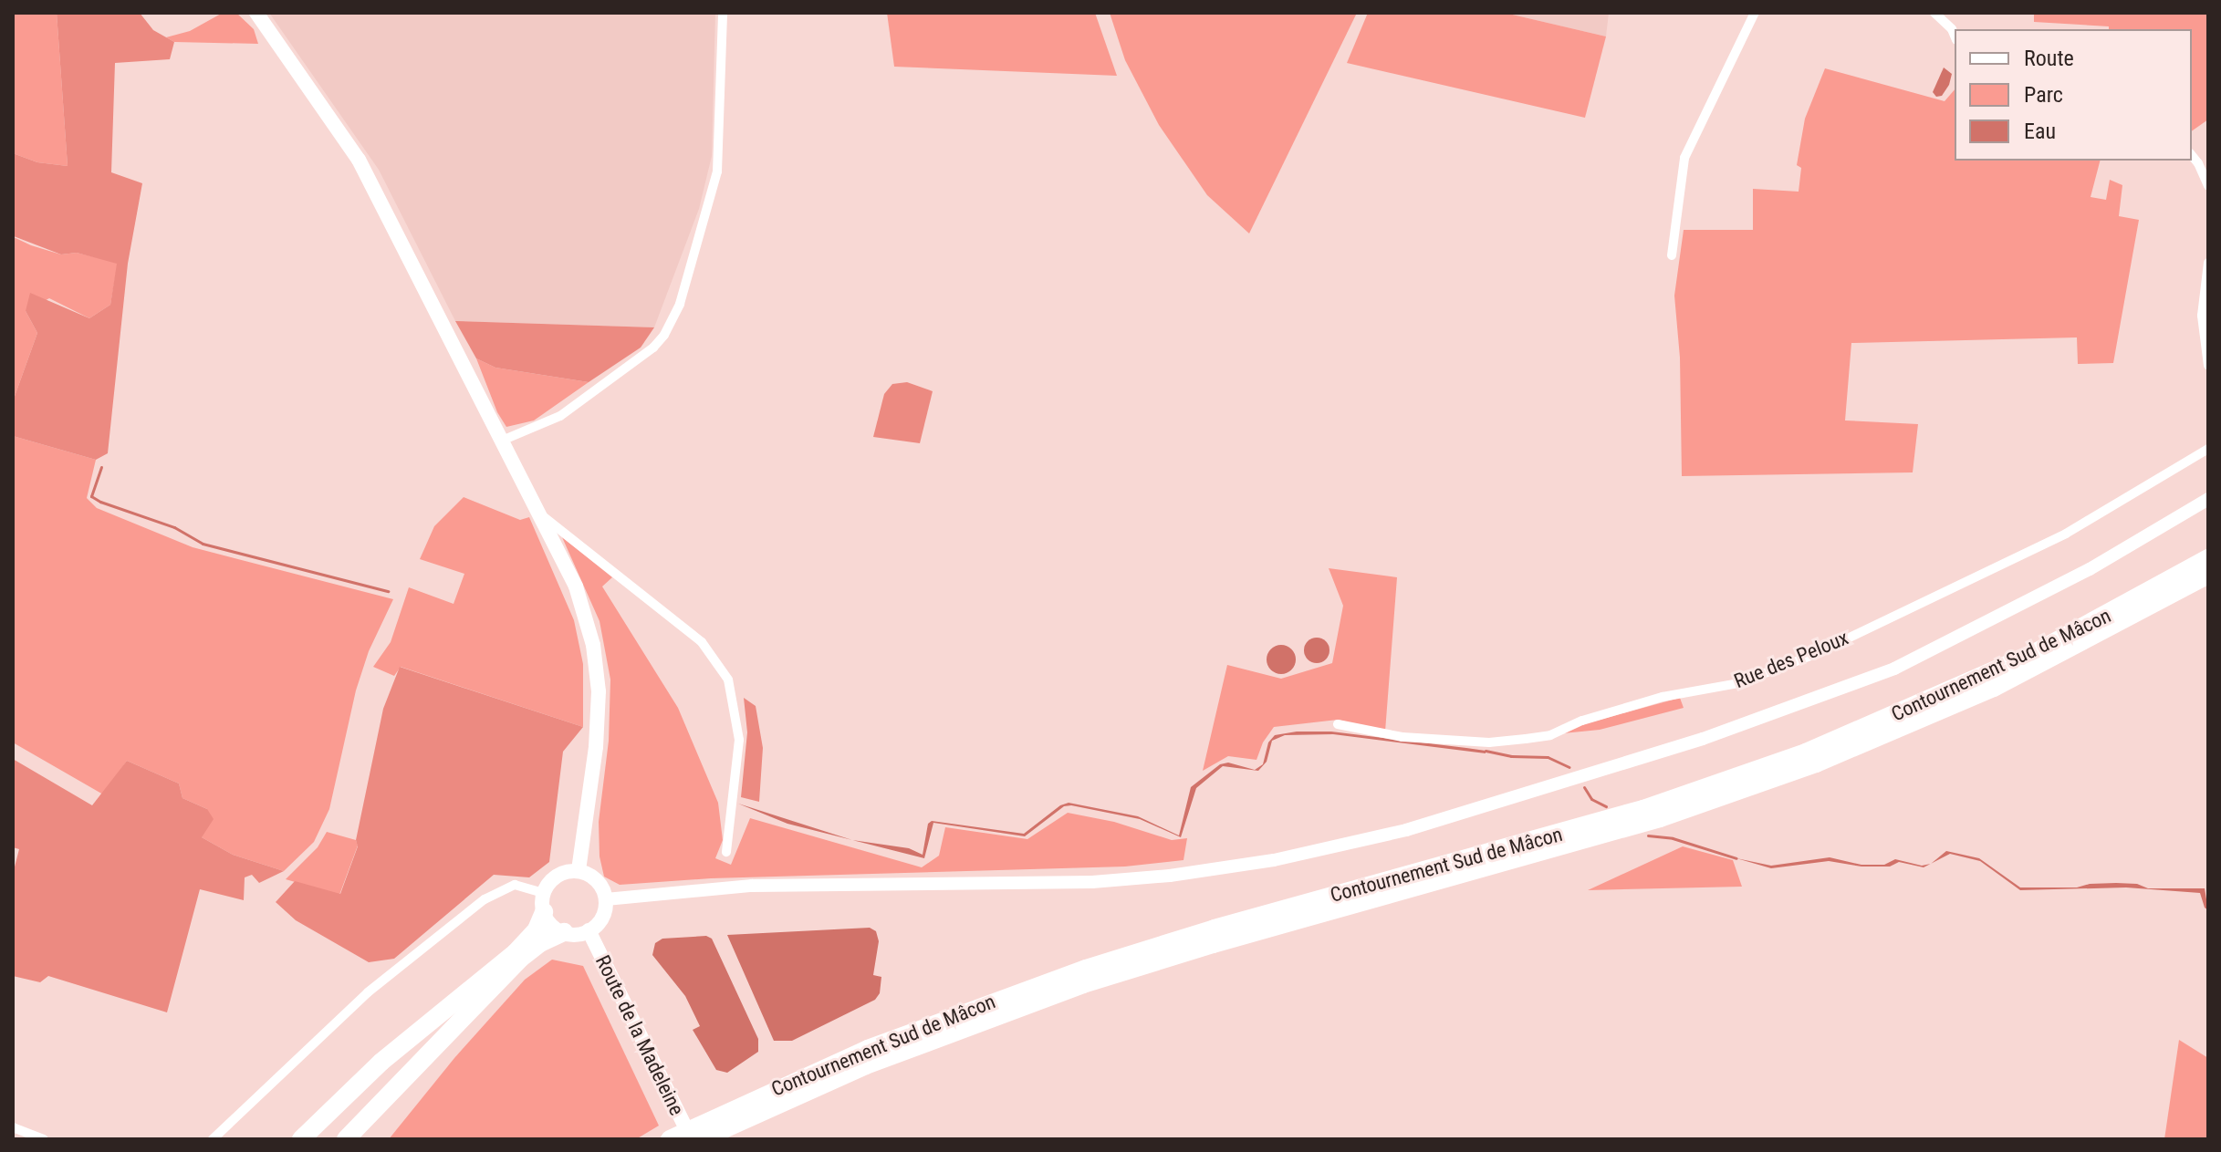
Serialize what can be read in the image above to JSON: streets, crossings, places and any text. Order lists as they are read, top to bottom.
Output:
{
  "streets": {
    "highway": ["Contournement Sud de Mâcon"],
    "main road": ["Route de la Madeleine"],
    "street": ["Rue des Peloux"]
  },
  "legend": ["Route", "Parc", "Eau"]
}
